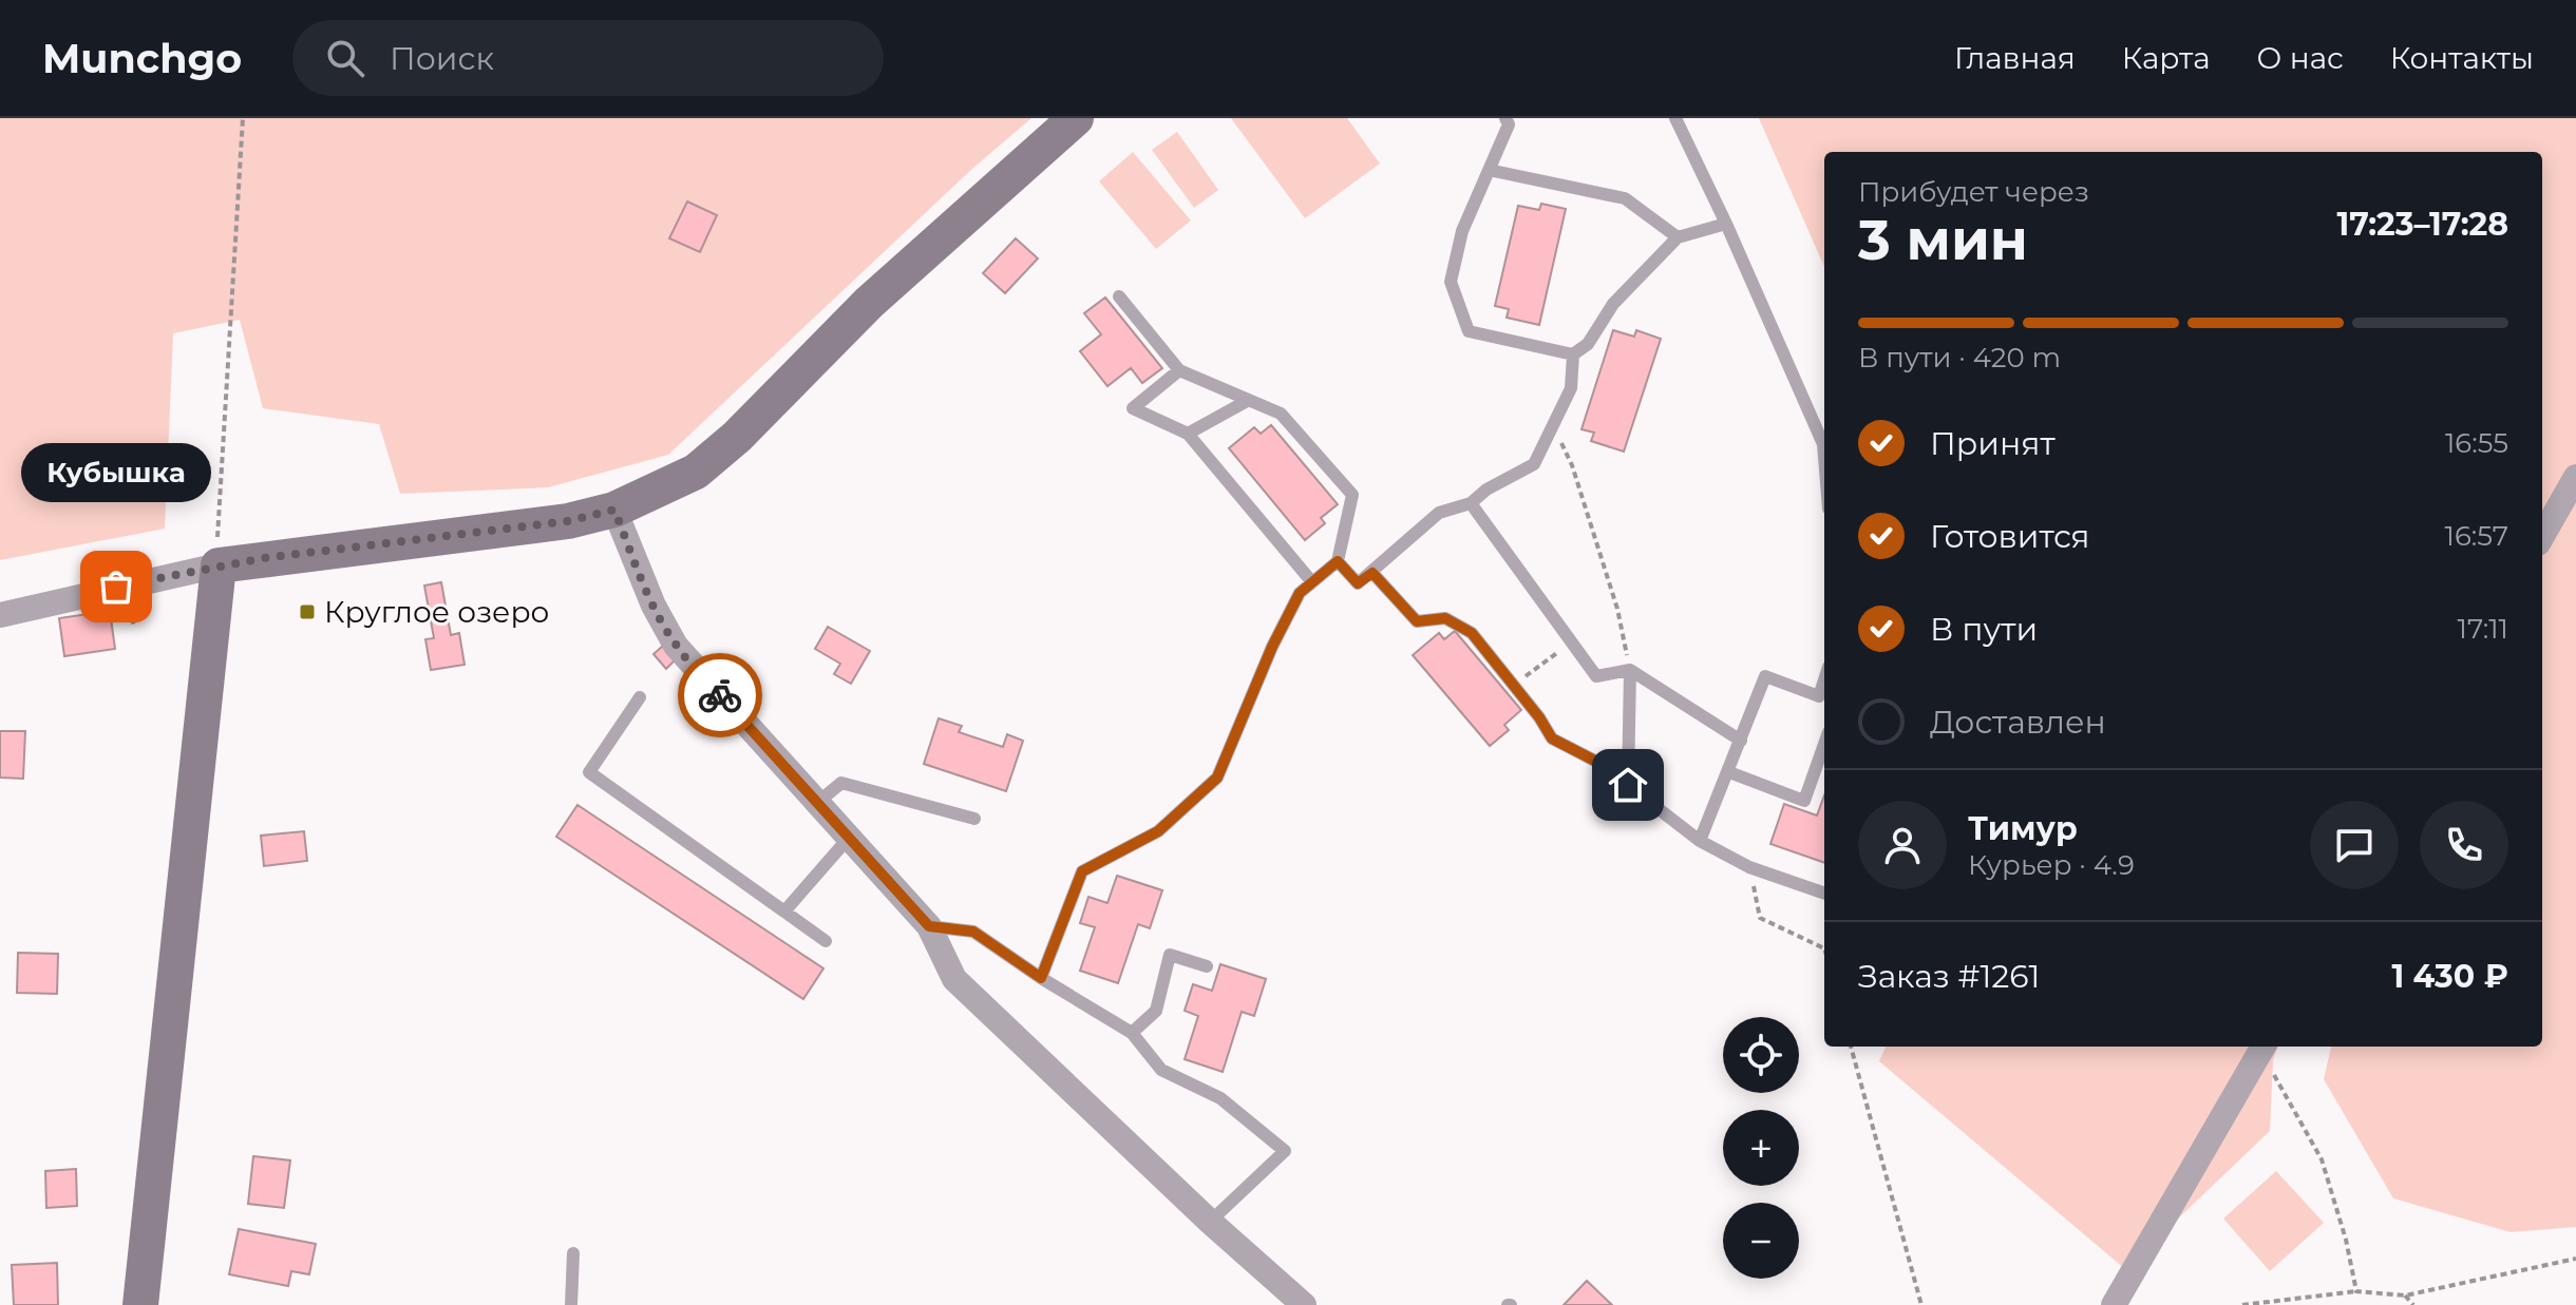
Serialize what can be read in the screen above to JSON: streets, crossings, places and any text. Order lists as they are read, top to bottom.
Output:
{
  "places": {
    "other": ["Кубышка"],
    "transit": ["Круглое озеро"]
  },
  "page": {
    "header": "Munchgo",
    "search": "Поиск",
    "nav": [
      "Главная",
      "Карта",
      "О нас",
      "Контакты"
    ],
    "heading": ["3 мин", "Прибудет через", "17:23–17:28"],
    "panel": [
      "Тимур",
      "Курьер · 4.9",
      "Заказ #1261",
      "1 430 ₽"
    ],
    "bar": "В пути · 420 m",
    "list": [
      ["Принят", "16:55"],
      ["Готовится", "16:57"],
      ["В пути", "17:11"],
      "Доставлен"
    ],
    "bubble": "Кубышка",
    "map_buttons": ["+", "−"]
  }
}
